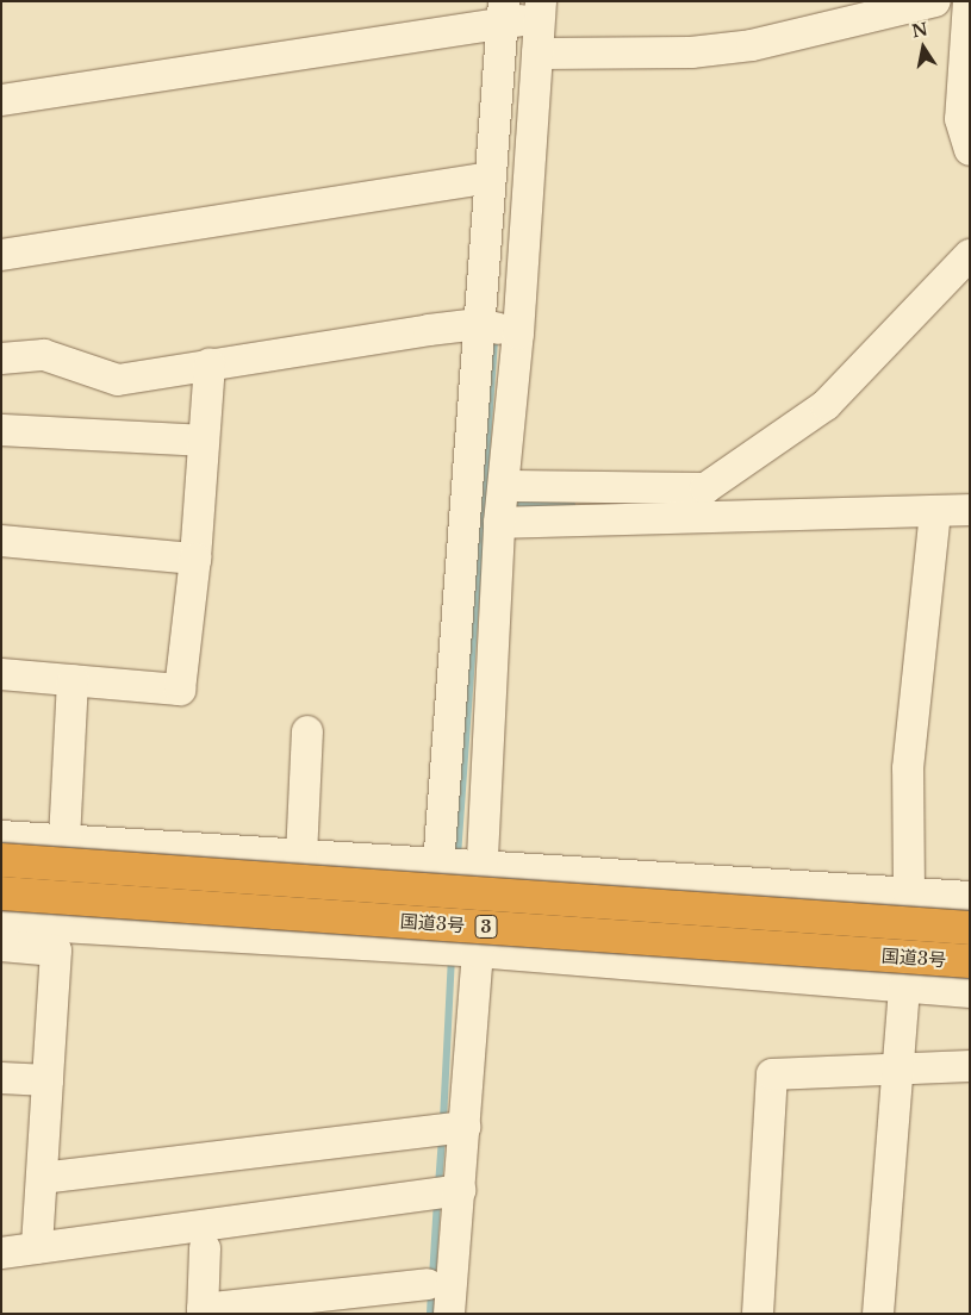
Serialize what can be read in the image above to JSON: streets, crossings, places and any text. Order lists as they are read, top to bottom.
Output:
{
  "streets": {
    "highway": ["国道3号", "3"]
  },
  "north": "top"
}
